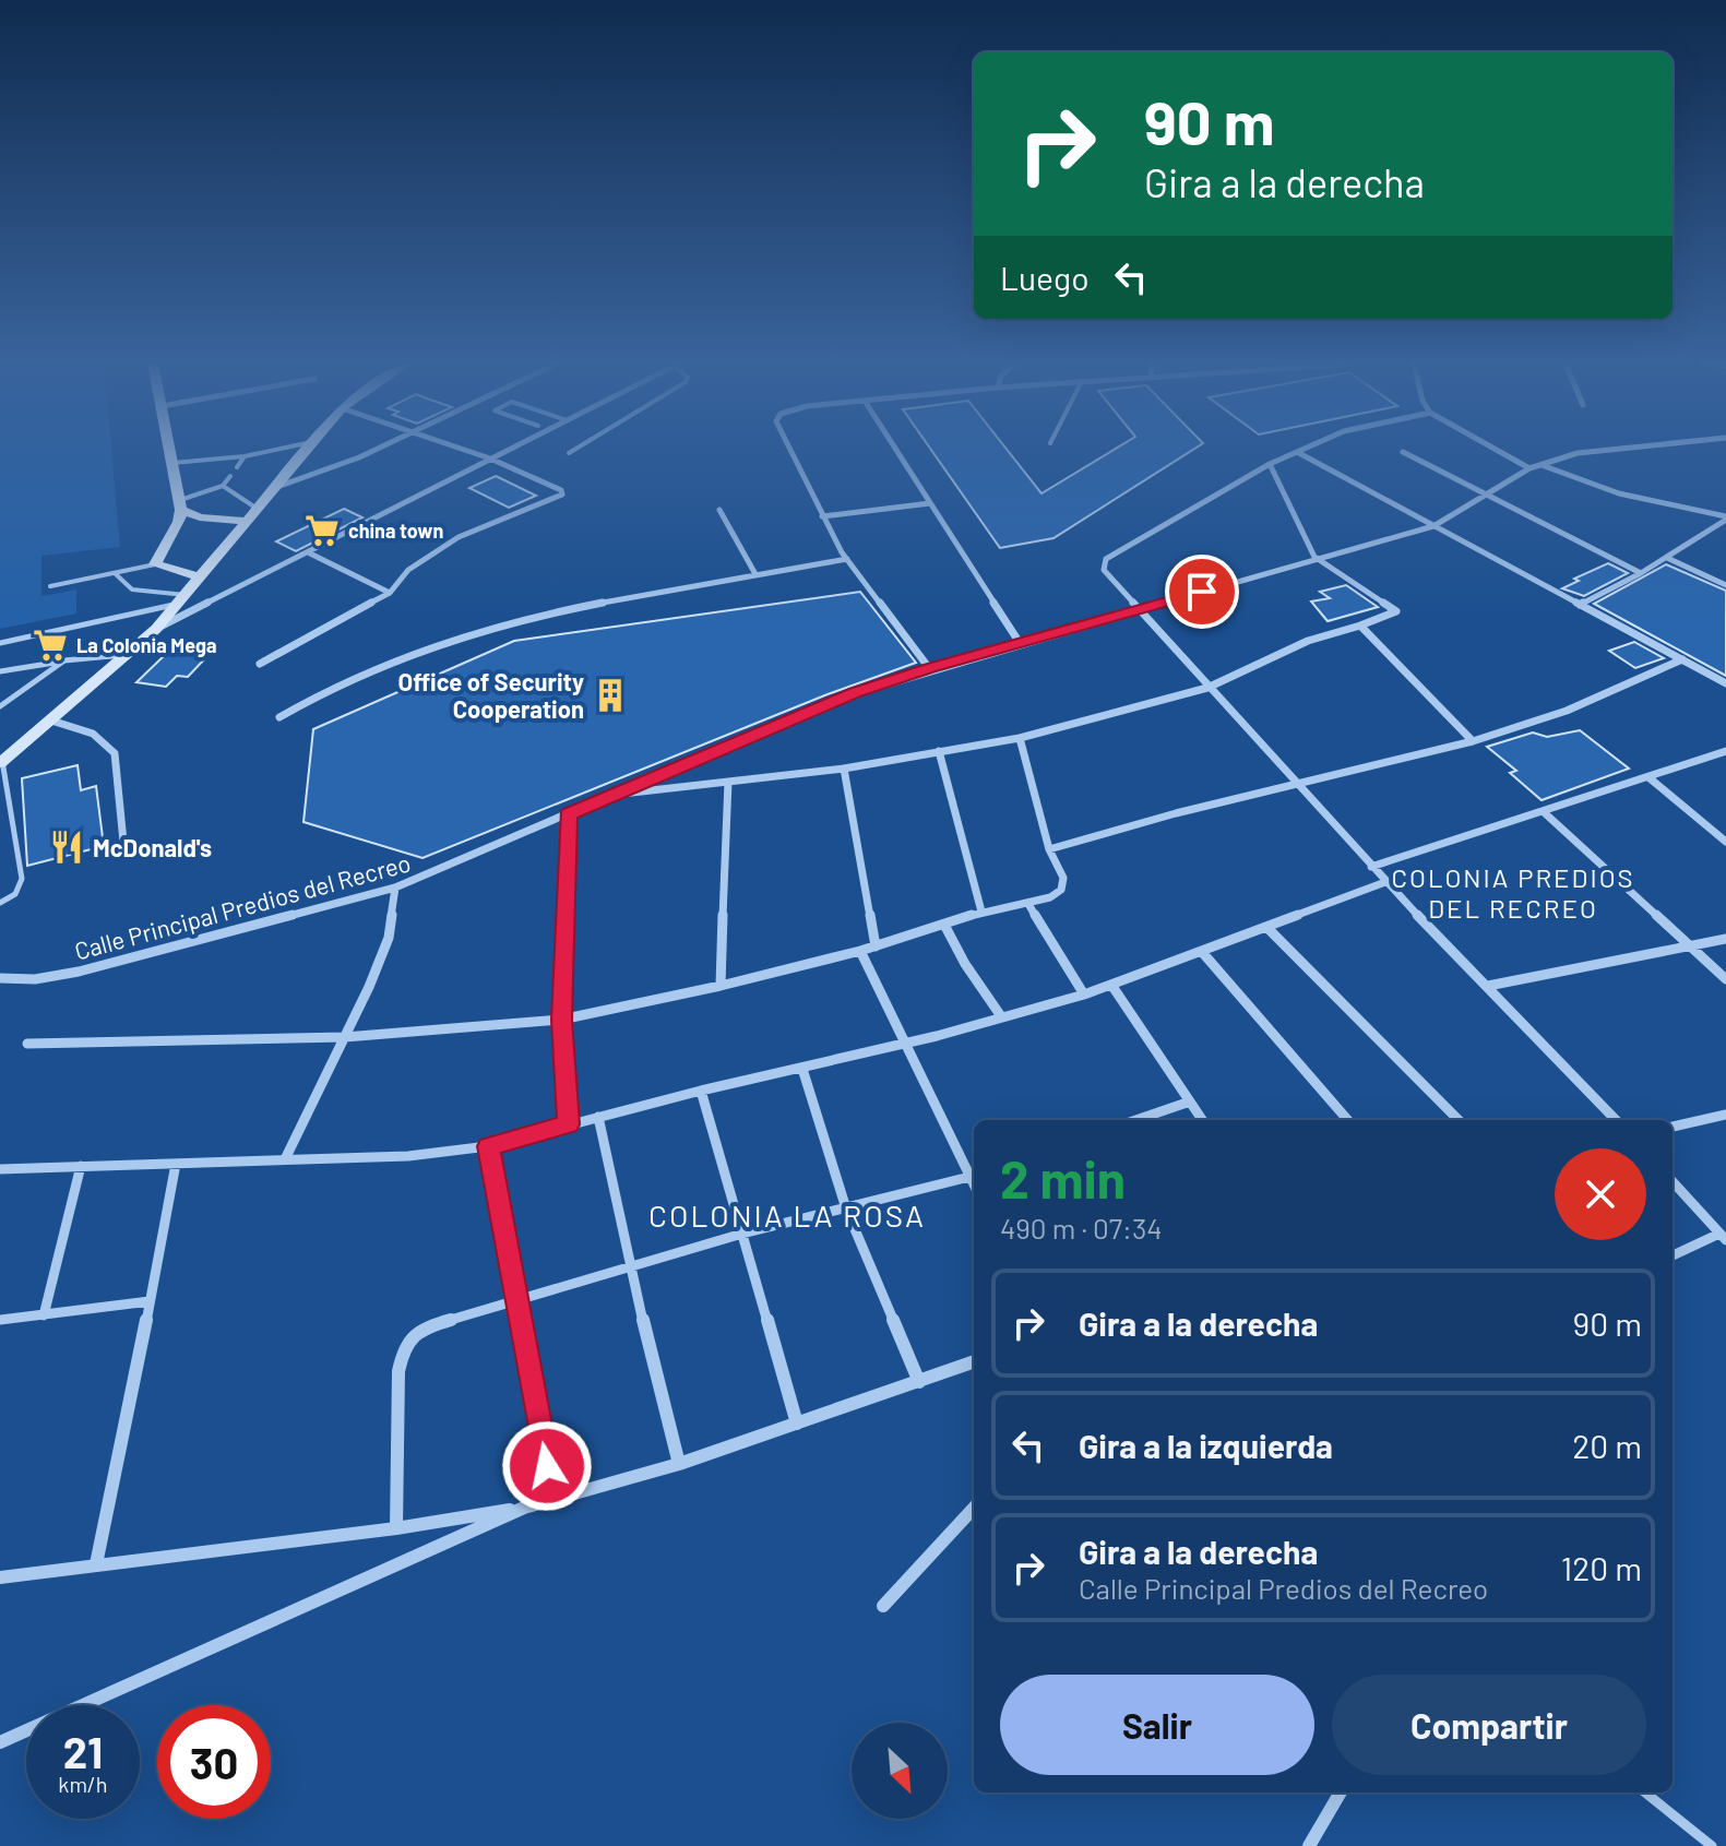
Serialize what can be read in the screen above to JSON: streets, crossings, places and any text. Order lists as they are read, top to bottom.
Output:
{
  "streets": {
    "street": ["Calle Principal Predios del Recreo"]
  },
  "districts": ["COLONIA PREDIOS DEL RECREO", "COLONIA LA ROSA"],
  "places": {
    "supermarket": ["china town", "La Colonia Mega"],
    "building": ["Office of Security Cooperation"],
    "restaurant": ["McDonald's"]
  },
  "north": "bottom right",
  "page": {
    "turn": ["90 m", "Gira a la derecha"],
    "then": "Luego",
    "heading": ["2 min", "490 m · 07:34"],
    "list": [
      {
        "name": "Gira a la derecha",
        "value": "90 m"
      },
      {
        "name": "Gira a la izquierda",
        "value": "20 m"
      },
      {
        "name": "Gira a la derecha",
        "note": "Calle Principal Predios del Recreo",
        "value": "120 m"
      }
    ],
    "buttons": ["Salir", "Compartir"],
    "speed": "21 km/h",
    "limit": "30"
  }
}
